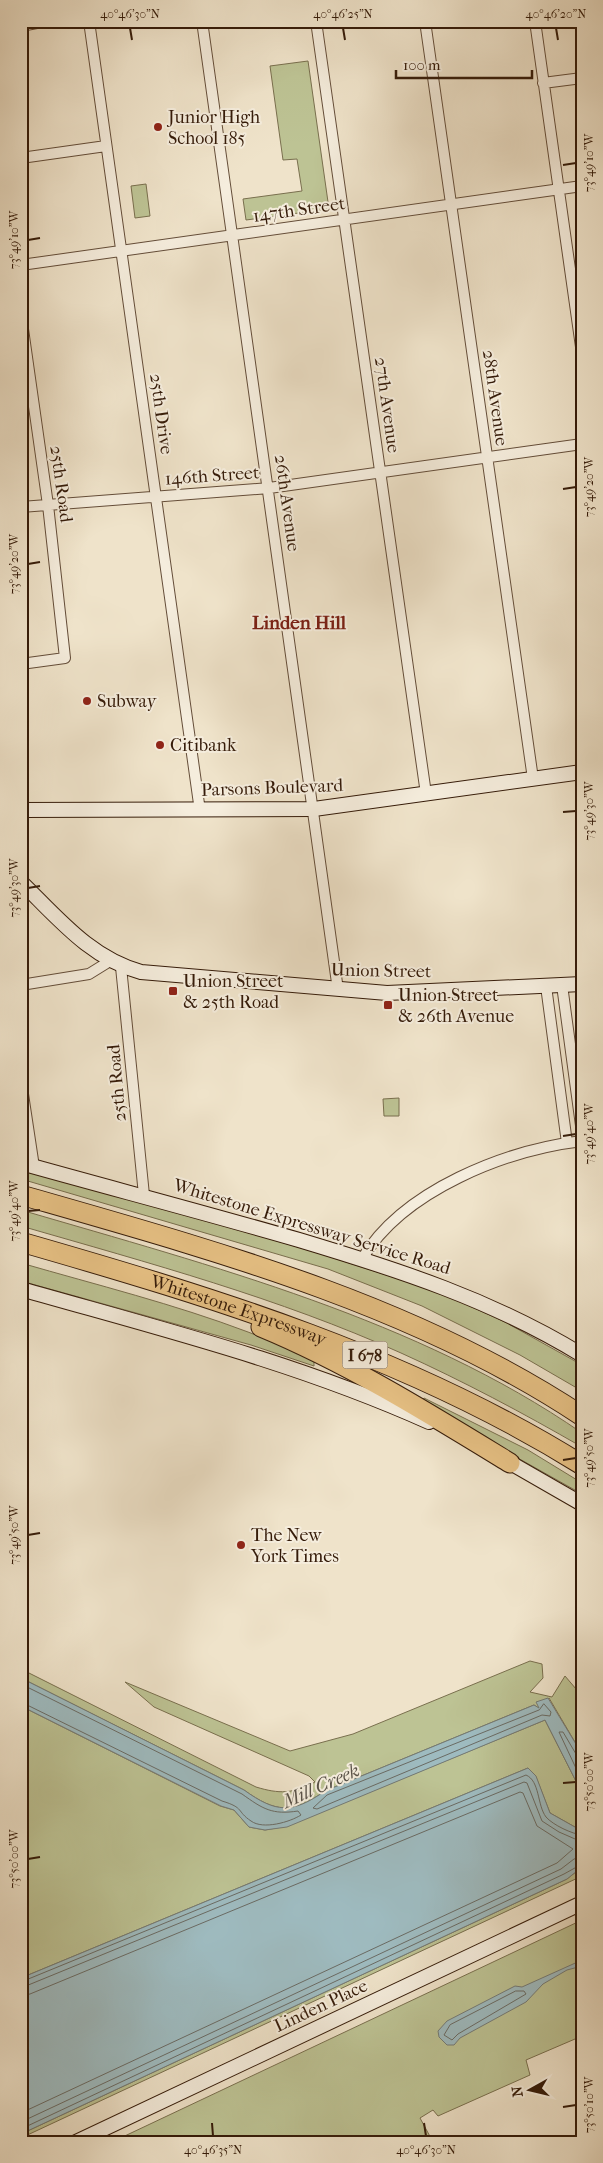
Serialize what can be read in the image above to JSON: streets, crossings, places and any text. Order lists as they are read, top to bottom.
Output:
{
  "streets": {
    "highway": ["Whitestone Expressway", "I 678"],
    "street": [
      "147th Street",
      "28th Avenue",
      "27th Avenue",
      "25th Drive",
      "146th Street",
      "25th Road",
      "26th Avenue",
      "Parsons Boulevard",
      "Union Street",
      "Whitestone Expressway Service Road",
      "Linden Place"
    ]
  },
  "crossings": [
    ["147th Street", "28th Avenue"],
    ["147th Street", "27th Avenue"],
    ["147th Street", "25th Drive"],
    ["147th Street", "26th Avenue"],
    ["28th Avenue", "146th Street"],
    ["28th Avenue", "Parsons Boulevard"],
    ["27th Avenue", "146th Street"],
    ["27th Avenue", "Parsons Boulevard"],
    ["25th Drive", "146th Street"],
    ["25th Drive", "Parsons Boulevard"],
    ["146th Street", "25th Road"],
    ["146th Street", "26th Avenue"],
    ["25th Road", "Union Street"],
    ["25th Road", "Whitestone Expressway Service Road"],
    ["26th Avenue", "Parsons Boulevard"],
    ["26th Avenue", "Union Street"]
  ],
  "districts": ["Linden Hill"],
  "water": ["Mill Creek"],
  "places": {
    "other": [
      "Junior High School 185",
      "Subway",
      "Citibank",
      "The New York Times"
    ],
    "transit": ["Union Street & 25th Road", "Union Street & 26th Avenue"]
  },
  "scale_bar": "100 m",
  "north": "left",
  "coordinates": [
    "40°46'30\"N",
    "40°46'25\"N",
    "40°46'20\"N",
    "73°49'10\"W",
    "73°49'20\"W",
    "73°49'30\"W",
    "73°49'40\"W",
    "73°49'50\"W",
    "73°50'00\"W",
    "73°50'10\"W",
    "40°46'35\"N"
  ]
}
